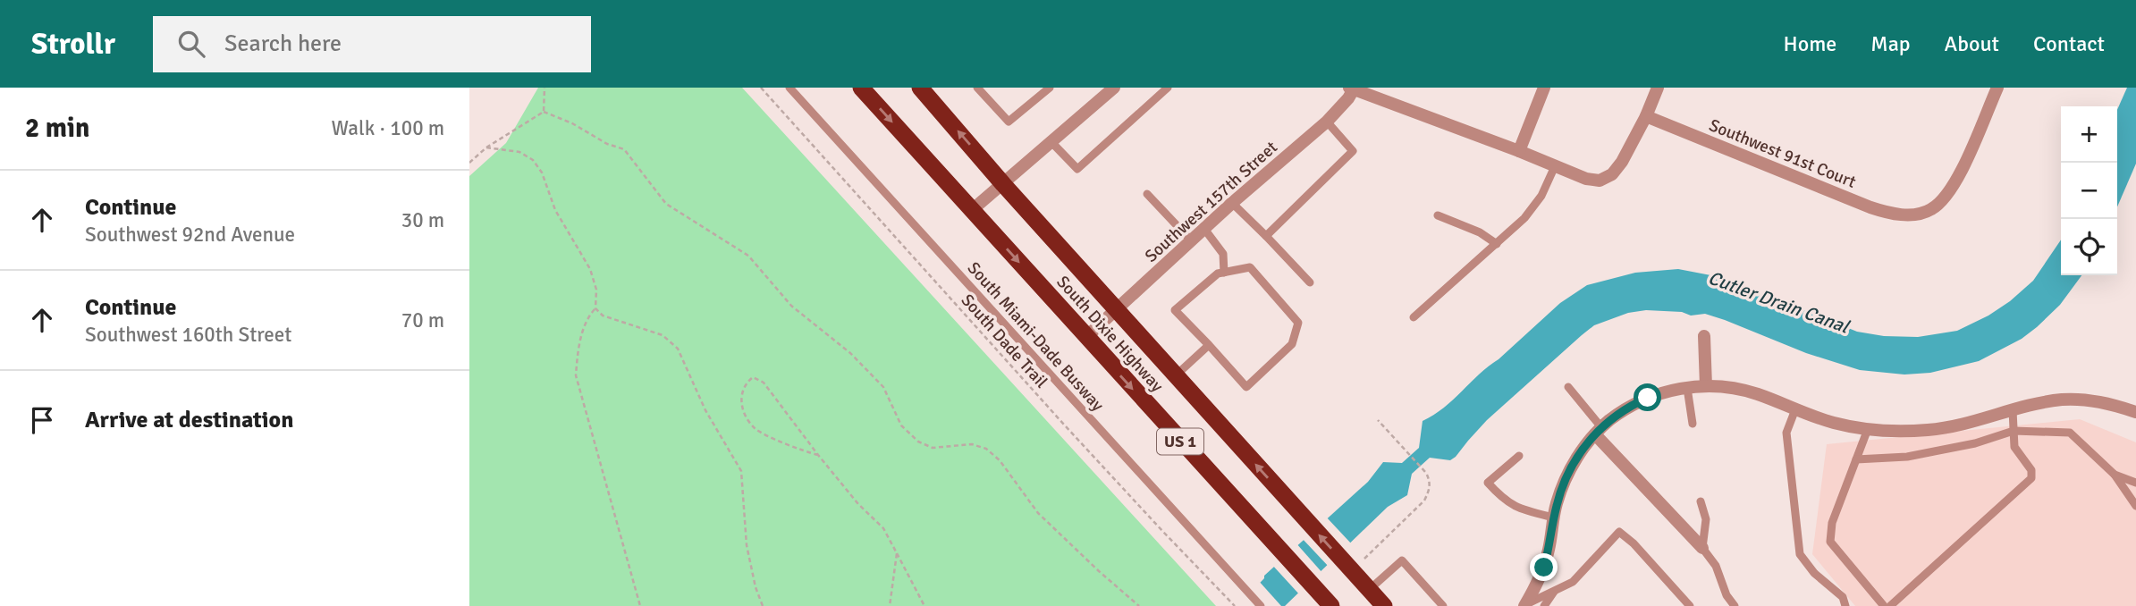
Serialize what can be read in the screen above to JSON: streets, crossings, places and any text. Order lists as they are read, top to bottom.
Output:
{
  "streets": {
    "highway": ["South Dixie Highway", "US 1"],
    "street": ["Southwest 91st Court", "Southwest 157th Street"],
    "lane": ["South Miami-Dade Busway"],
    "path": ["South Dade Trail"]
  },
  "crossings": [
    ["Southwest 157th Street", "South Dixie Highway"]
  ],
  "water": ["Cutler Drain Canal"],
  "page": {
    "header": "Strollr",
    "search": "Search here",
    "nav": [
      "Home",
      "Map",
      "About",
      "Contact"
    ],
    "heading": ["2 min", "Walk · 100 m"],
    "map_buttons": ["+", "−"],
    "list": [
      ["Continue", "Southwest 92nd Avenue", "30 m"],
      ["Continue", "Southwest 160th Street", "70 m"],
      "Arrive at destination"
    ]
  }
}
